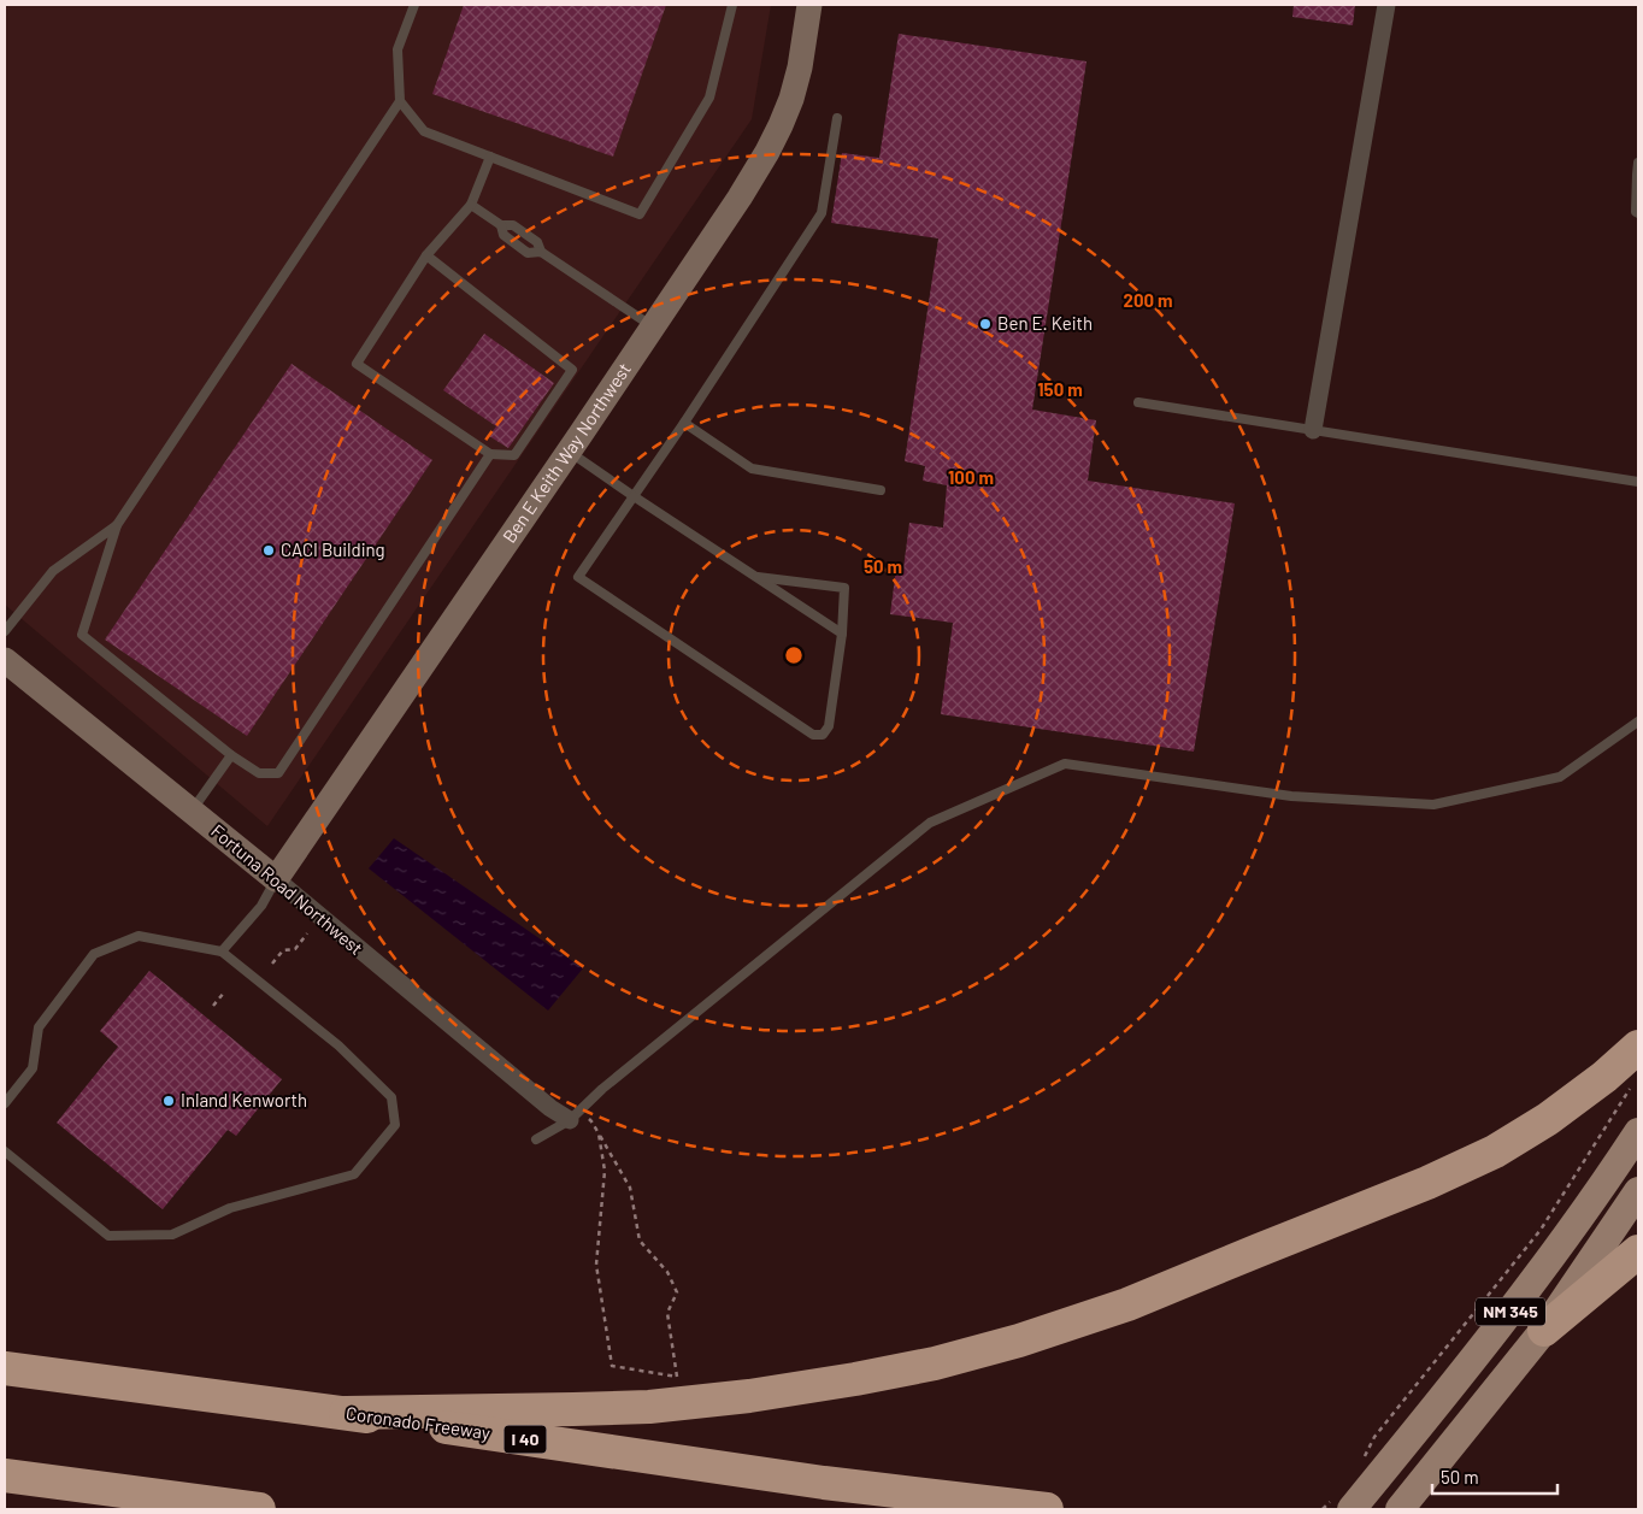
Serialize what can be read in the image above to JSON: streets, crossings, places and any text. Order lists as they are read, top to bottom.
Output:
{
  "streets": {
    "highway": ["Coronado Freeway", "I 40"],
    "main road": ["NM 345"],
    "street": ["Ben E Keith Way Northwest", "Fortuna Road Northwest"]
  },
  "crossings": [
    ["Ben E Keith Way Northwest", "Fortuna Road Northwest"]
  ],
  "places": ["Ben E. Keith", "CACI Building", "Inland Kenworth"],
  "scale_bar": "50 m",
  "rings": [
    "200 m",
    "150 m",
    "100 m",
    "50 m"
  ]
}
